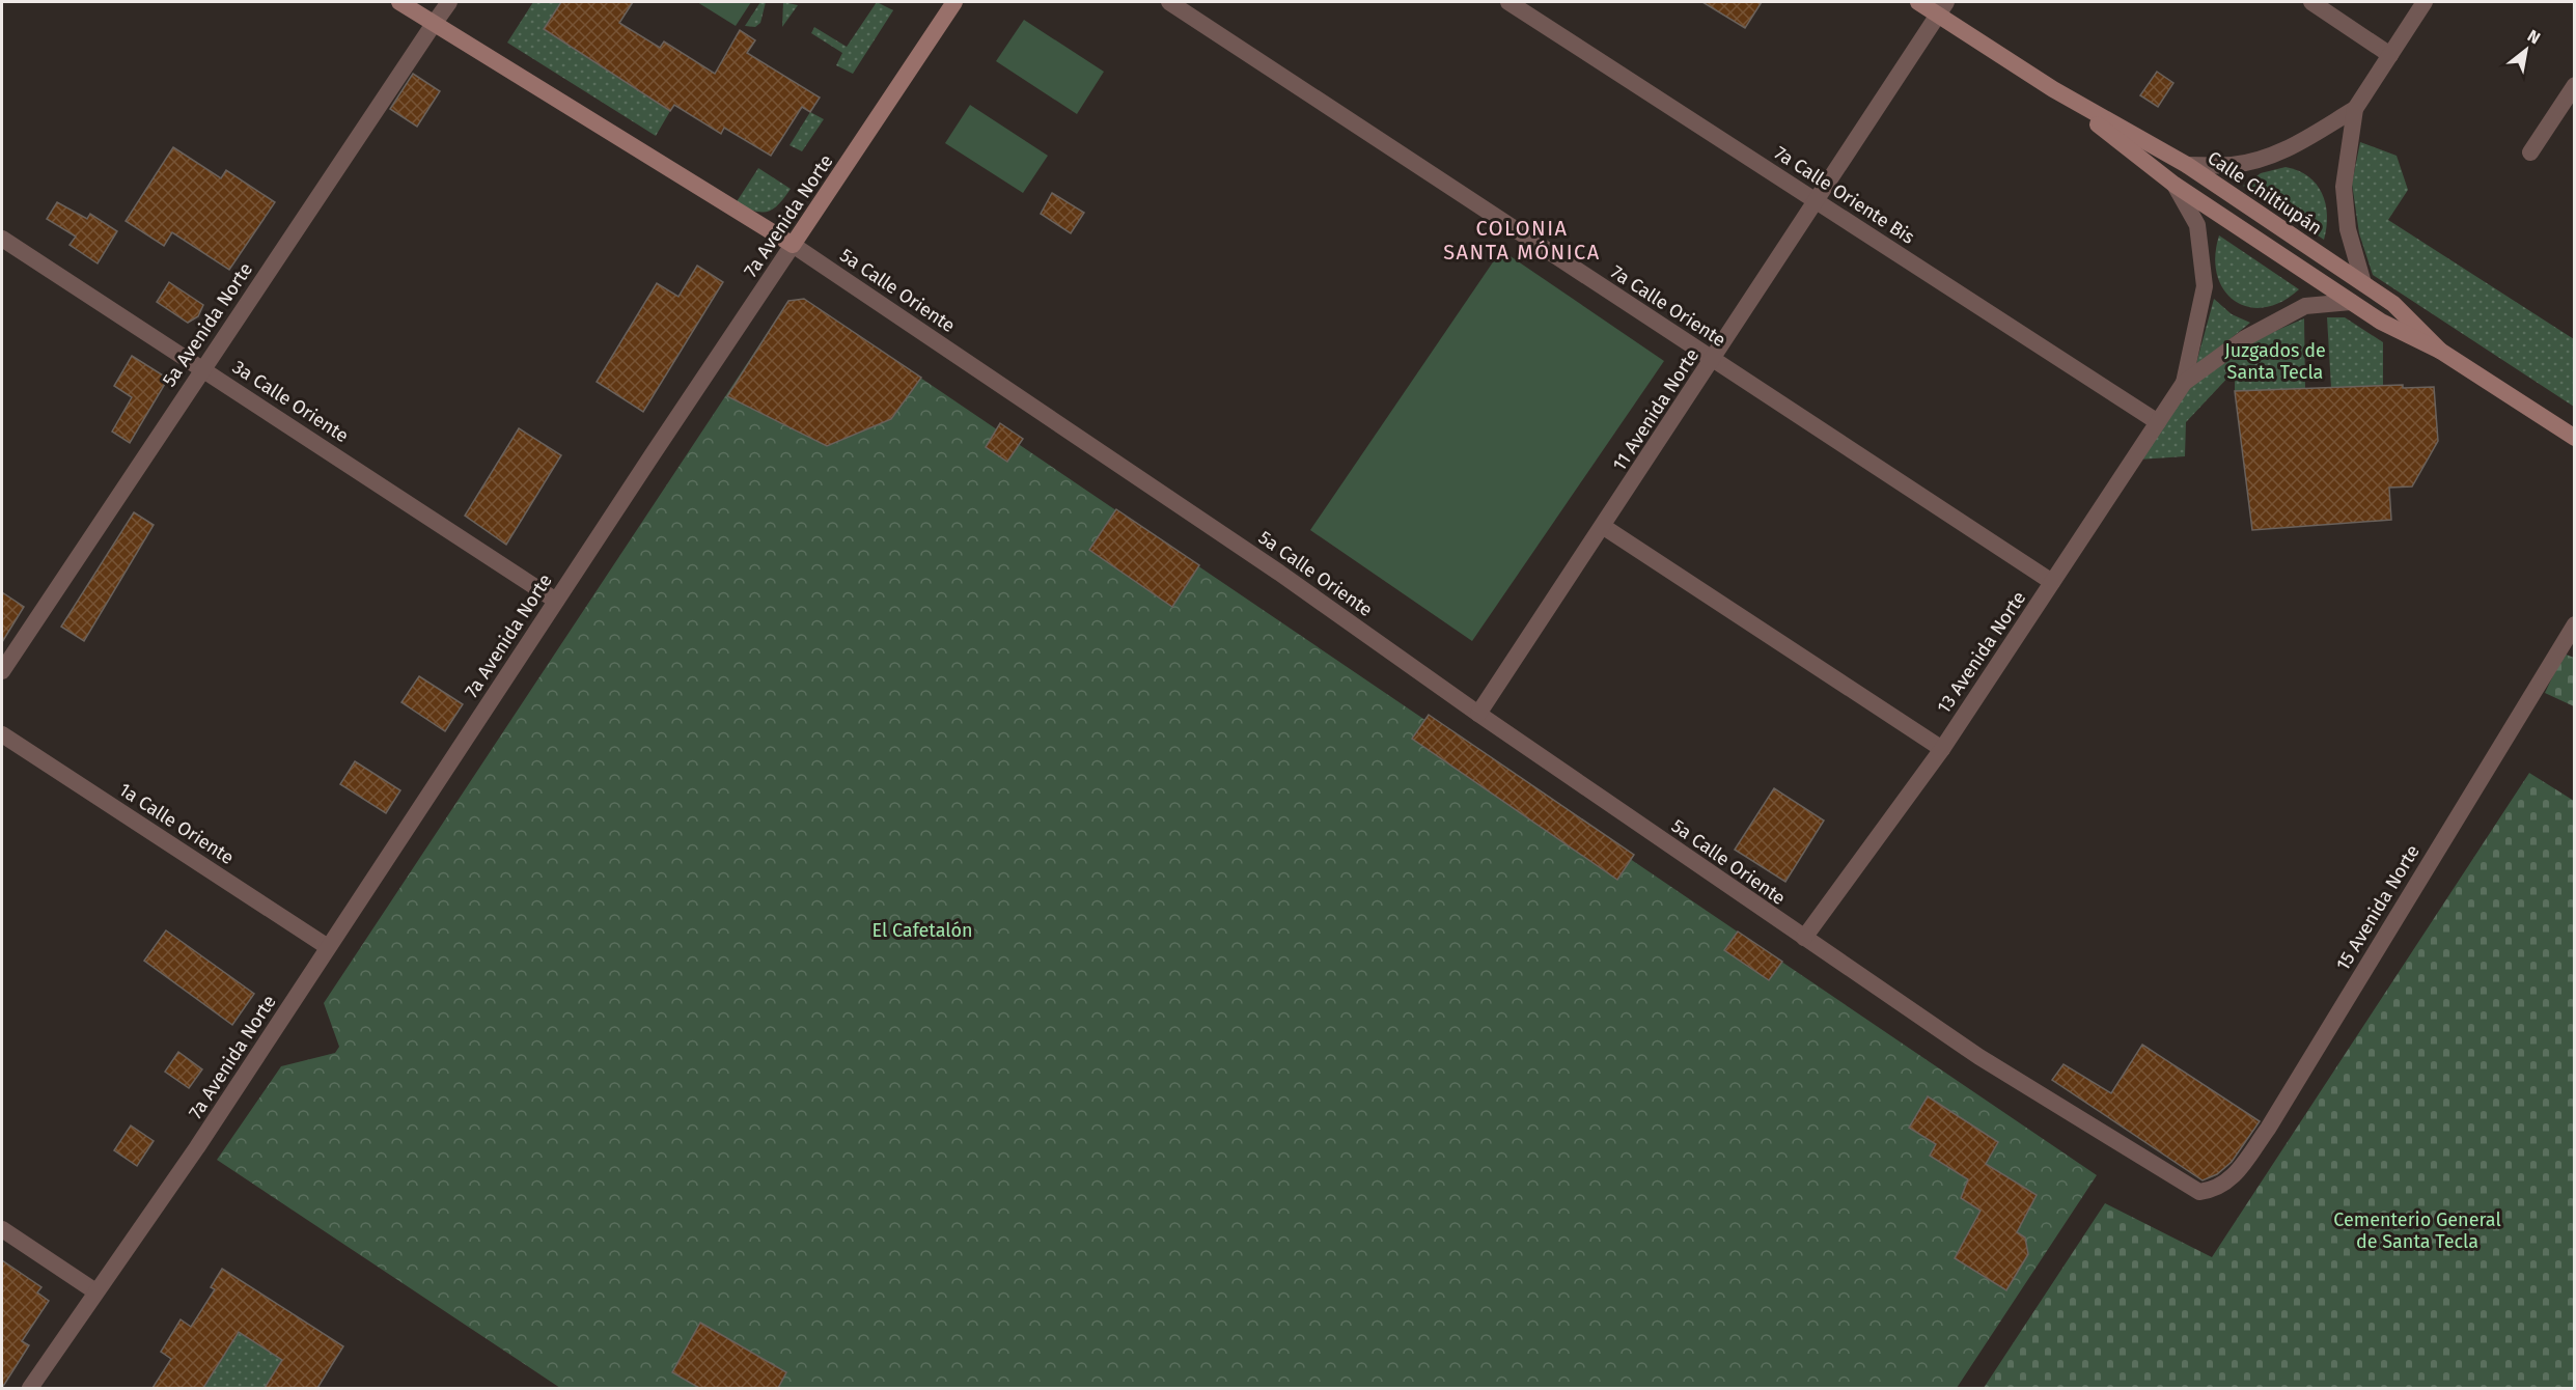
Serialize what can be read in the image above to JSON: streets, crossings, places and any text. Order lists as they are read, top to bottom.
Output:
{
  "streets": {
    "main road": ["Calle Chiltiupán", "7a Avenida Norte", "5a Calle Oriente"],
    "street": [
      "7a Calle Oriente Bis",
      "7a Calle Oriente",
      "5a Avenida Norte",
      "3a Calle Oriente",
      "11 Avenida Norte",
      "13 Avenida Norte",
      "1a Calle Oriente",
      "15 Avenida Norte"
    ]
  },
  "crossings": [
    ["Calle Chiltiupán", "11 Avenida Norte"],
    ["Calle Chiltiupán", "13 Avenida Norte"],
    ["7a Calle Oriente Bis", "11 Avenida Norte"],
    ["7a Calle Oriente Bis", "13 Avenida Norte"],
    ["7a Avenida Norte", "5a Calle Oriente"],
    ["7a Avenida Norte", "3a Calle Oriente"],
    ["7a Avenida Norte", "1a Calle Oriente"],
    ["5a Calle Oriente", "5a Avenida Norte"],
    ["5a Calle Oriente", "11 Avenida Norte"],
    ["5a Calle Oriente", "13 Avenida Norte"],
    ["5a Calle Oriente", "15 Avenida Norte"],
    ["7a Calle Oriente", "11 Avenida Norte"],
    ["7a Calle Oriente", "13 Avenida Norte"],
    ["5a Avenida Norte", "3a Calle Oriente"]
  ],
  "districts": ["COLONIA SANTA MÓNICA"],
  "parks": ["Juzgados de Santa Tecla", "El Cafetalón", "Cementerio General de Santa Tecla"],
  "north": "top right"
}
